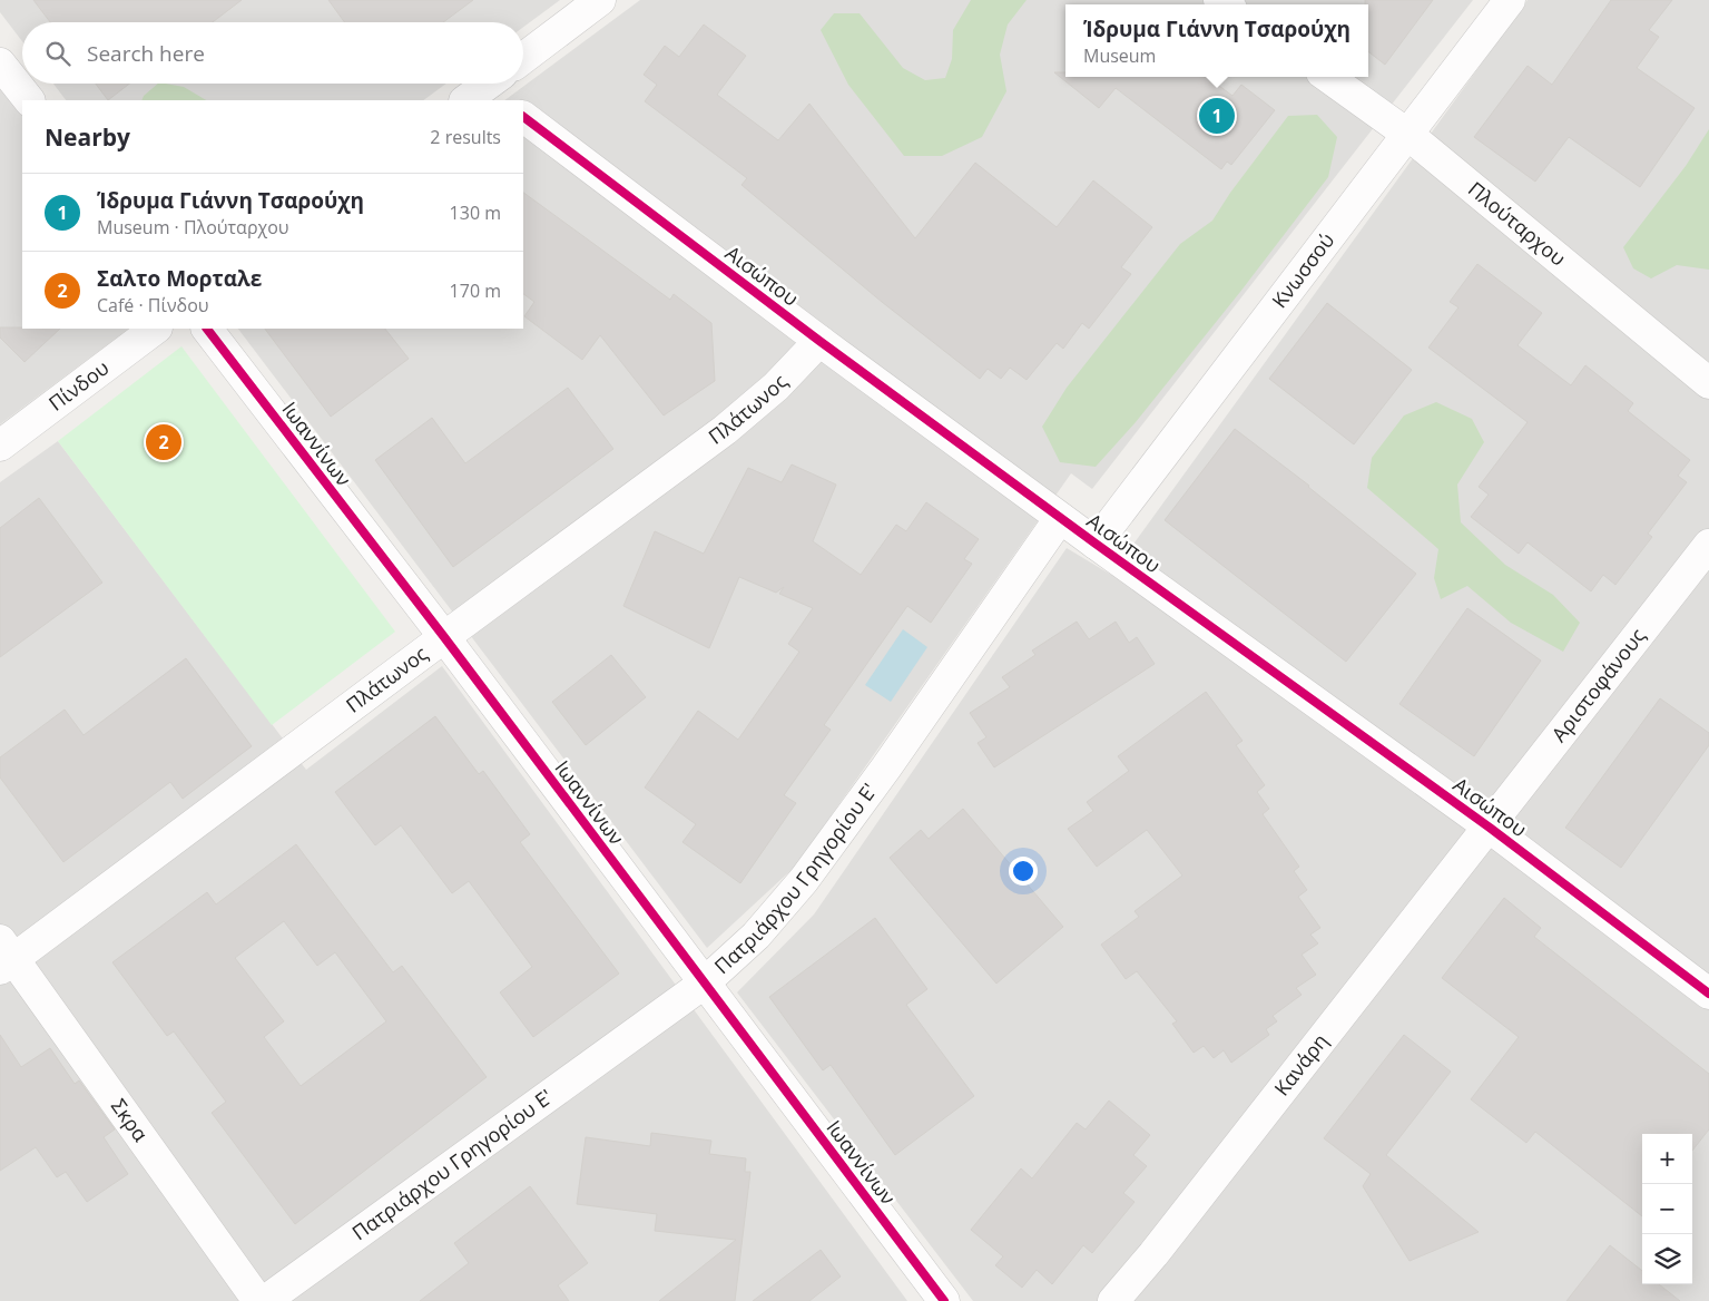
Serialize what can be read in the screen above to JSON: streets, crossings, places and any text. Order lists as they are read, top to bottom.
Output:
{
  "streets": {
    "street": [
      "Πλούταρχου",
      "Κνωσσού",
      "Αισώπου",
      "Πίνδου",
      "Πλάτωνος",
      "Ιωαννίνων",
      "Αριστοφάνους",
      "Πατριάρχου Γρηγορίου Ε'",
      "Κανάρη",
      "Σκρα"
    ]
  },
  "crossings": [
    ["Πλούταρχου", "Κνωσσού"],
    ["Κνωσσού", "Αισώπου"],
    ["Αισώπου", "Πλάτωνος"],
    ["Αισώπου", "Αριστοφάνους"],
    ["Αισώπου", "Πατριάρχου Γρηγορίου Ε'"],
    ["Αισώπου", "Κανάρη"],
    ["Πλάτωνος", "Ιωαννίνων"],
    ["Πλάτωνος", "Σκρα"],
    ["Ιωαννίνων", "Πατριάρχου Γρηγορίου Ε'"],
    ["Αριστοφάνους", "Κανάρη"]
  ],
  "page": {
    "popup": ["Ίδρυμα Γιάννη Τσαρούχη", "Museum"],
    "search": "Search here",
    "pins": ["1", "2"],
    "heading": ["Nearby", "2 results"],
    "list": [
      {
        "mark": "1",
        "name": "Ίδρυμα Γιάννη Τσαρούχη",
        "note": "Museum · Πλούταρχου",
        "value": "130 m"
      },
      {
        "mark": "2",
        "name": "Σαλτο Μορταλε",
        "note": "Café · Πίνδου",
        "value": "170 m"
      }
    ],
    "map_buttons": ["+", "−"]
  }
}
